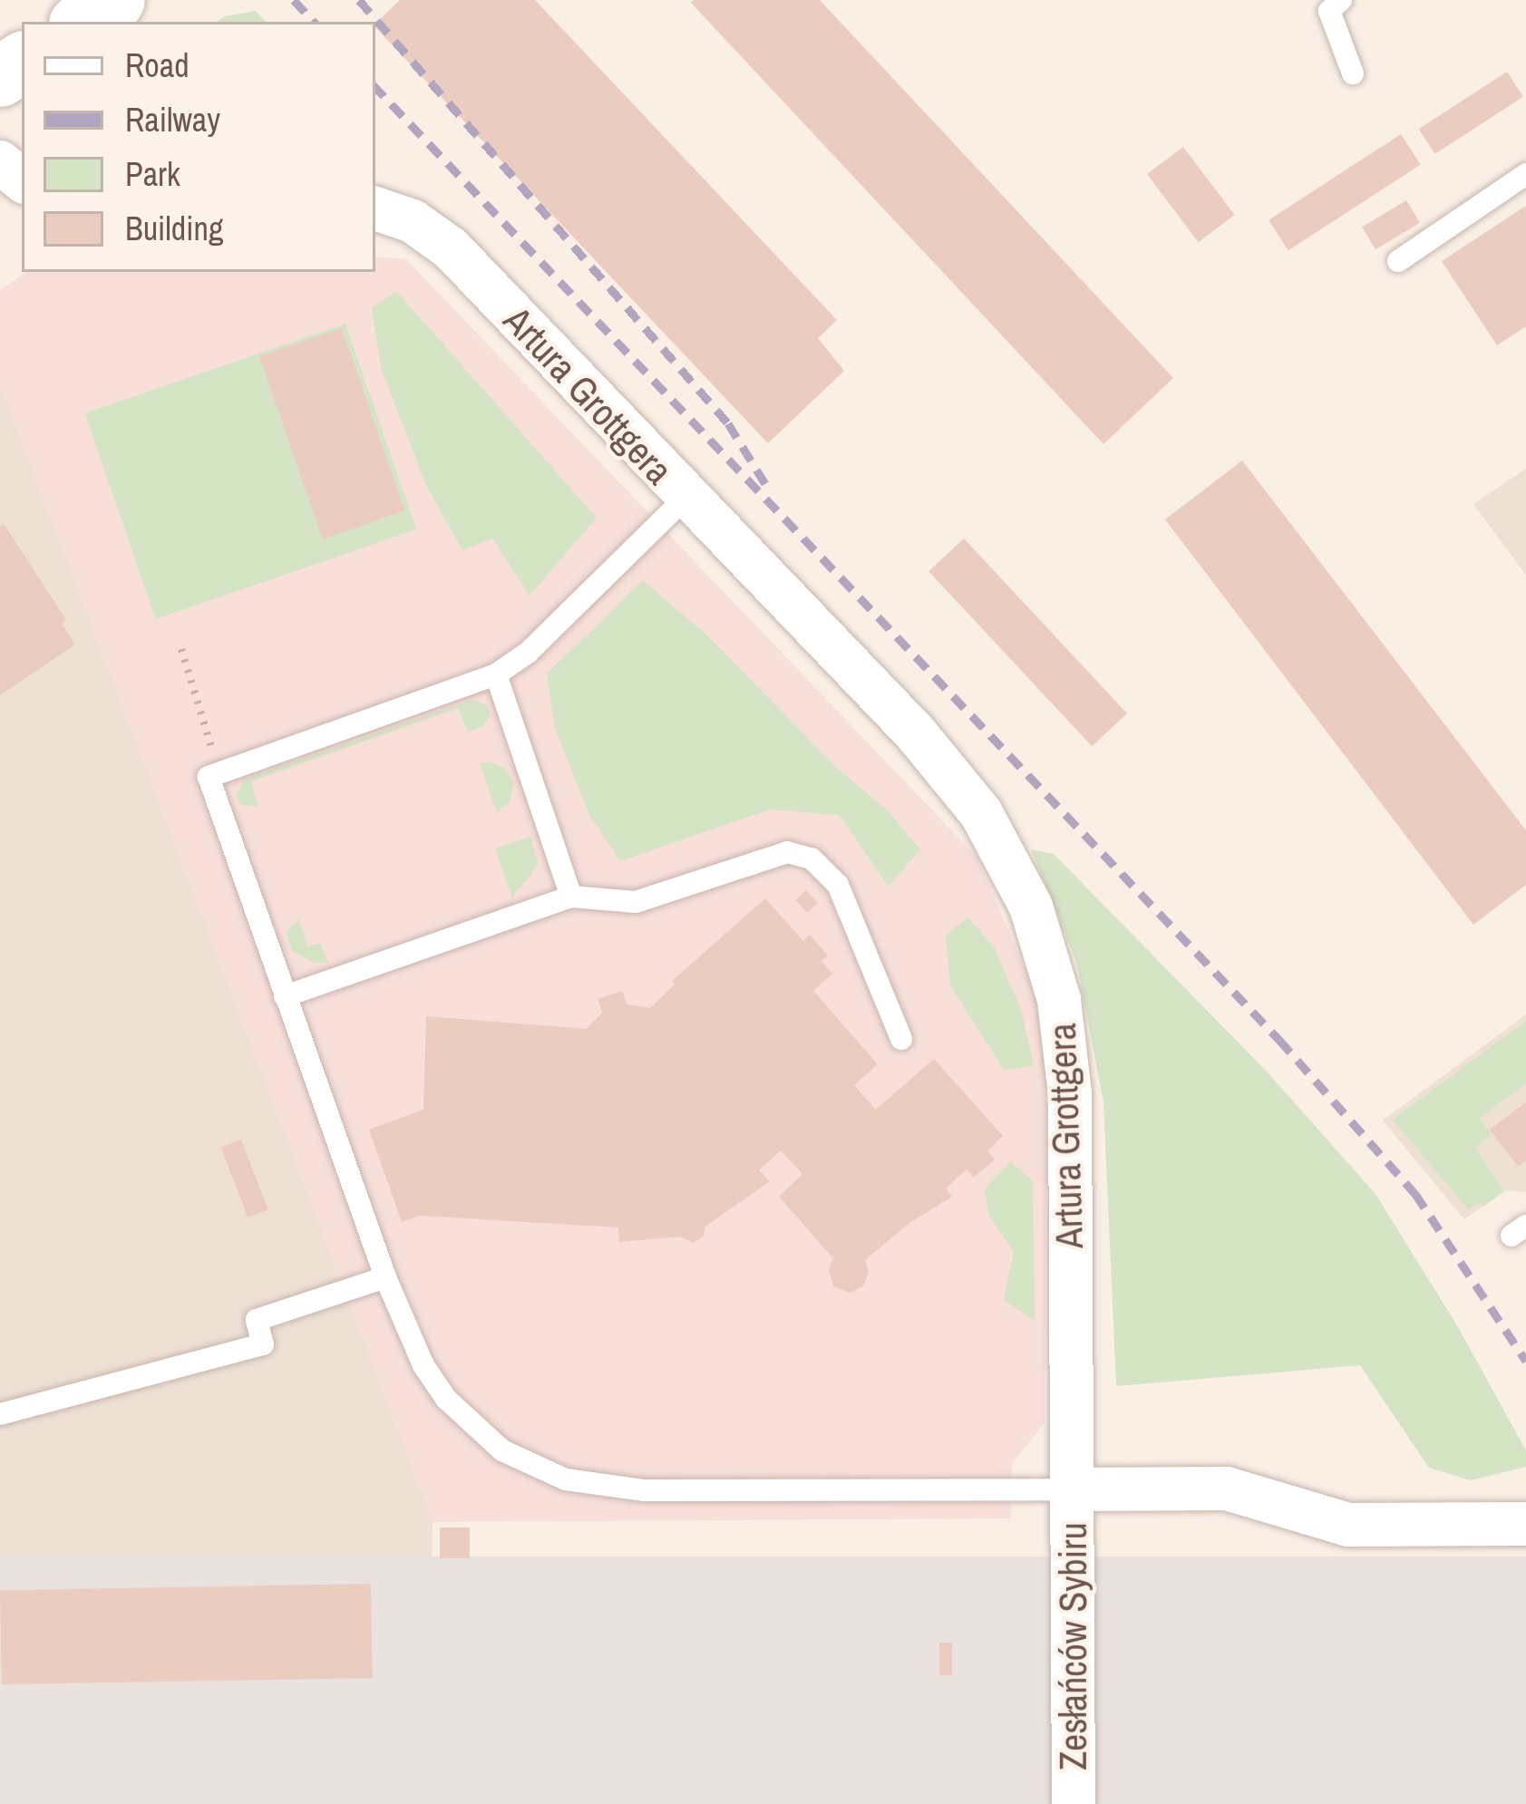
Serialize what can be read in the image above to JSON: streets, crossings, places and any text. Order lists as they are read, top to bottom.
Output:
{
  "streets": {
    "street": ["Artura Grottgera", "Zesłańców Sybiru"]
  },
  "crossings": [
    ["Artura Grottgera", "Zesłańców Sybiru"]
  ],
  "legend": [
    "Road",
    "Railway",
    "Park",
    "Building"
  ]
}
